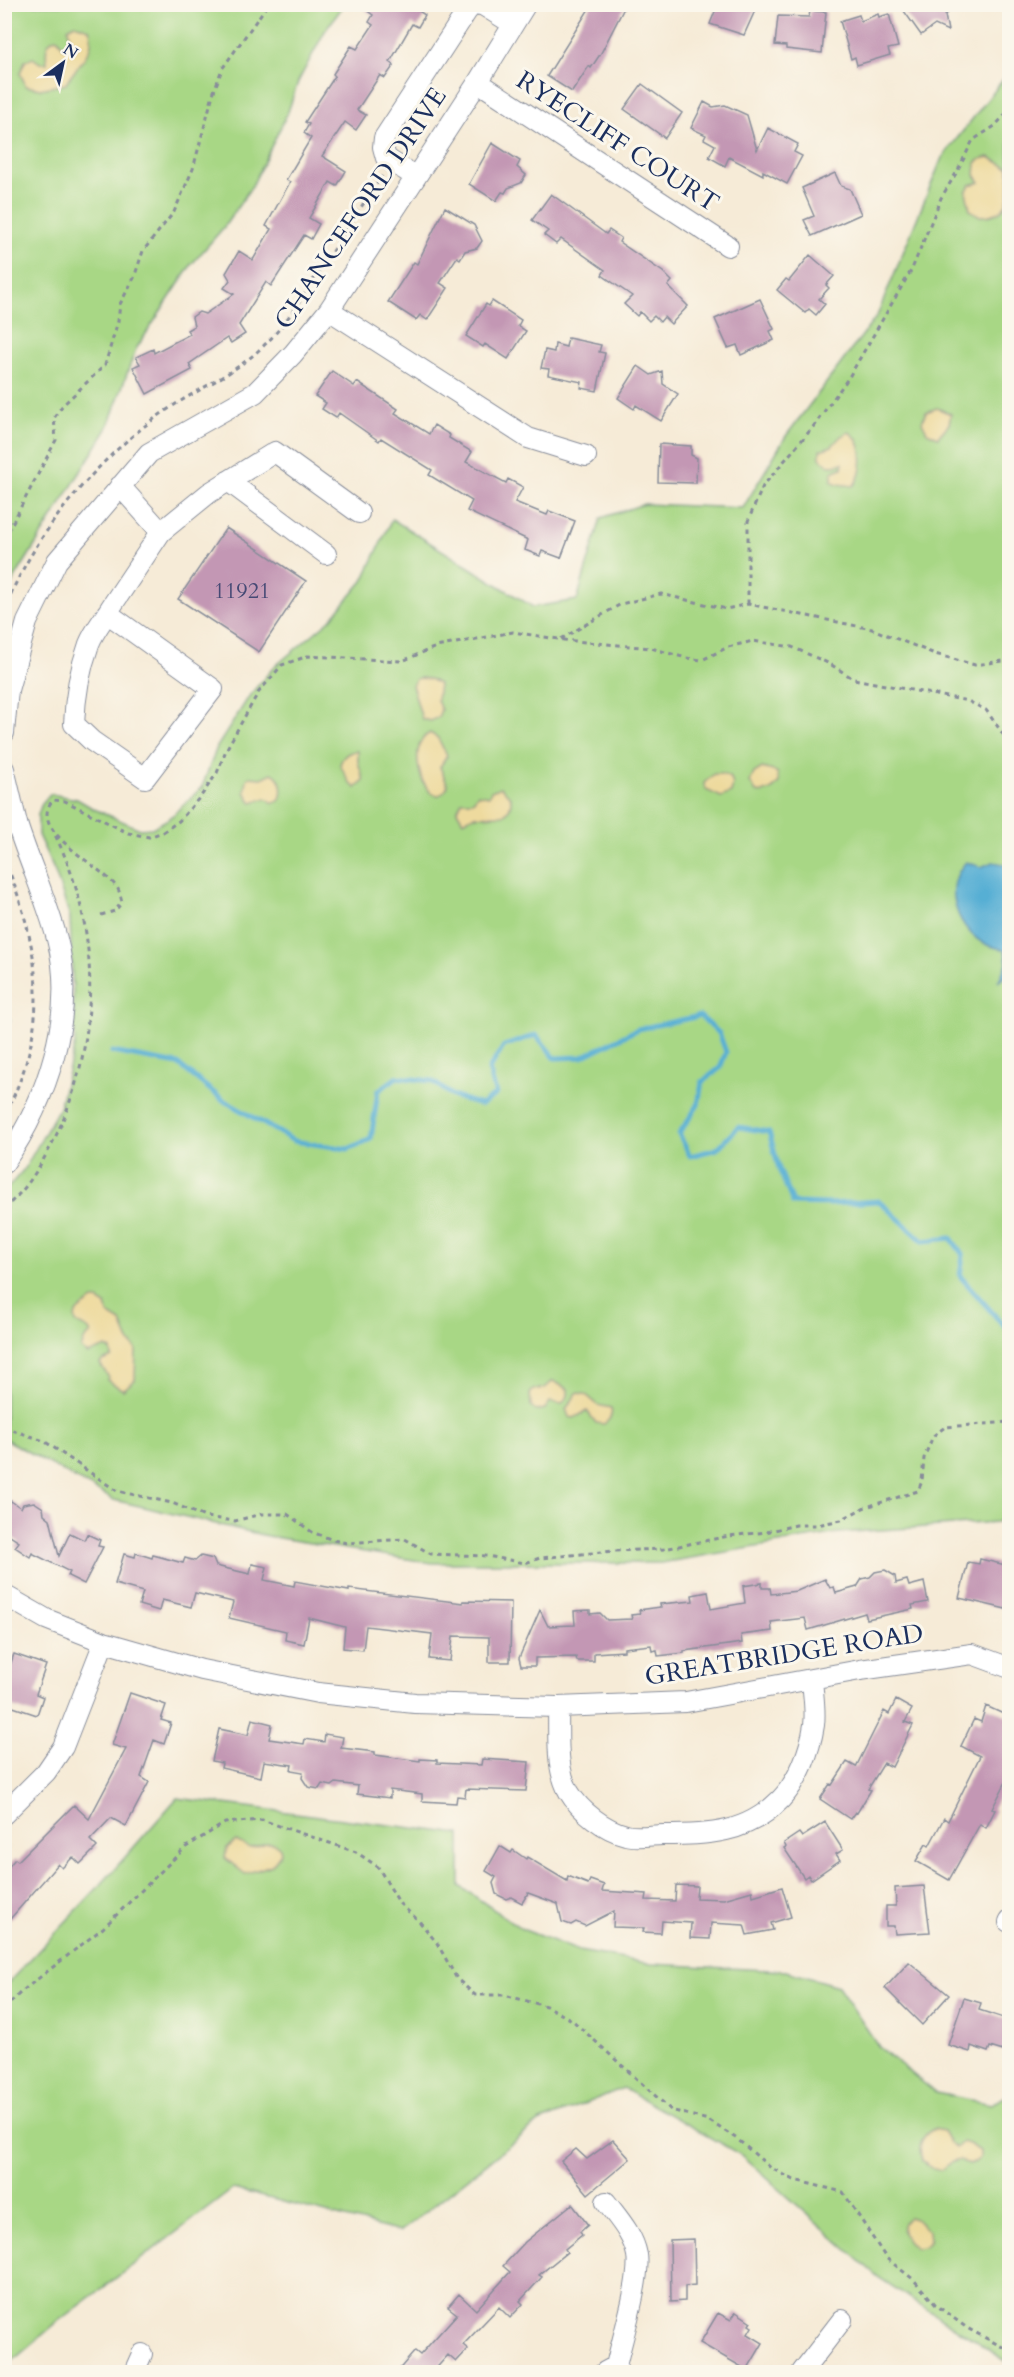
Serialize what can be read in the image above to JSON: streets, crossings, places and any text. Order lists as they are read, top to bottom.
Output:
{
  "streets": {
    "street": ["RYECLIFF COURT", "CHANCEFORD DRIVE", "GREATBRIDGE ROAD"]
  },
  "crossings": [
    ["RYECLIFF COURT", "CHANCEFORD DRIVE"]
  ],
  "house_numbers": ["11921"],
  "north": "top right"
}
